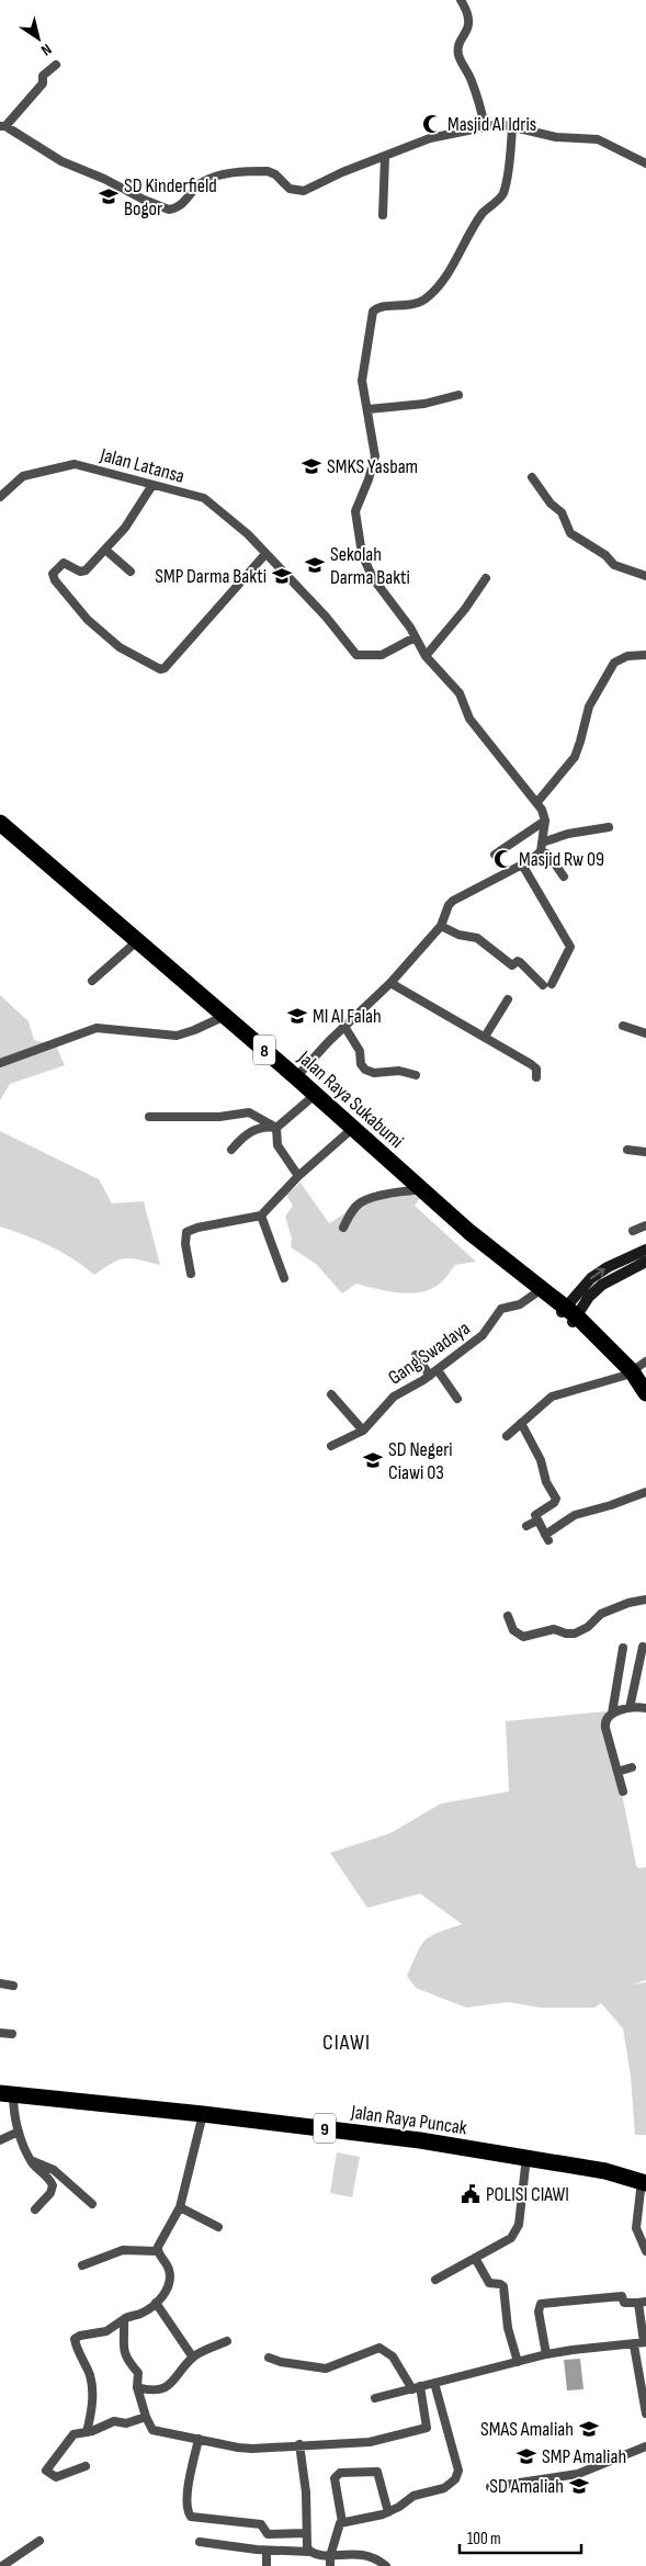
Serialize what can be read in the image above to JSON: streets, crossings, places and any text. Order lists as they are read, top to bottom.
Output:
{
  "streets": {
    "highway": [
      "8",
      "Jalan Raya Sukabumi",
      "Jalan Raya Puncak",
      "9"
    ],
    "street": ["Jalan Latansa", "Gang Swadaya"]
  },
  "crossings": [
    ["Jalan Raya Sukabumi", "Gang Swadaya"]
  ],
  "districts": ["CIAWI"],
  "places": {
    "mosque": ["Masjid Al Idris", "Masjid Rw 09"],
    "school or university": [
      "SD Kinderfield Bogor",
      "SMKS Yasbam",
      "Sekolah Darma Bakti",
      "SMP Darma Bakti",
      "MI Al Falah",
      "SD Negeri Ciawi 03",
      "SMAS Amaliah",
      "SMP Amaliah",
      "SD Amaliah"
    ],
    "public building": ["POLISI CIAWI"]
  },
  "scale_bar": "100 m",
  "north": "bottom right"
}
